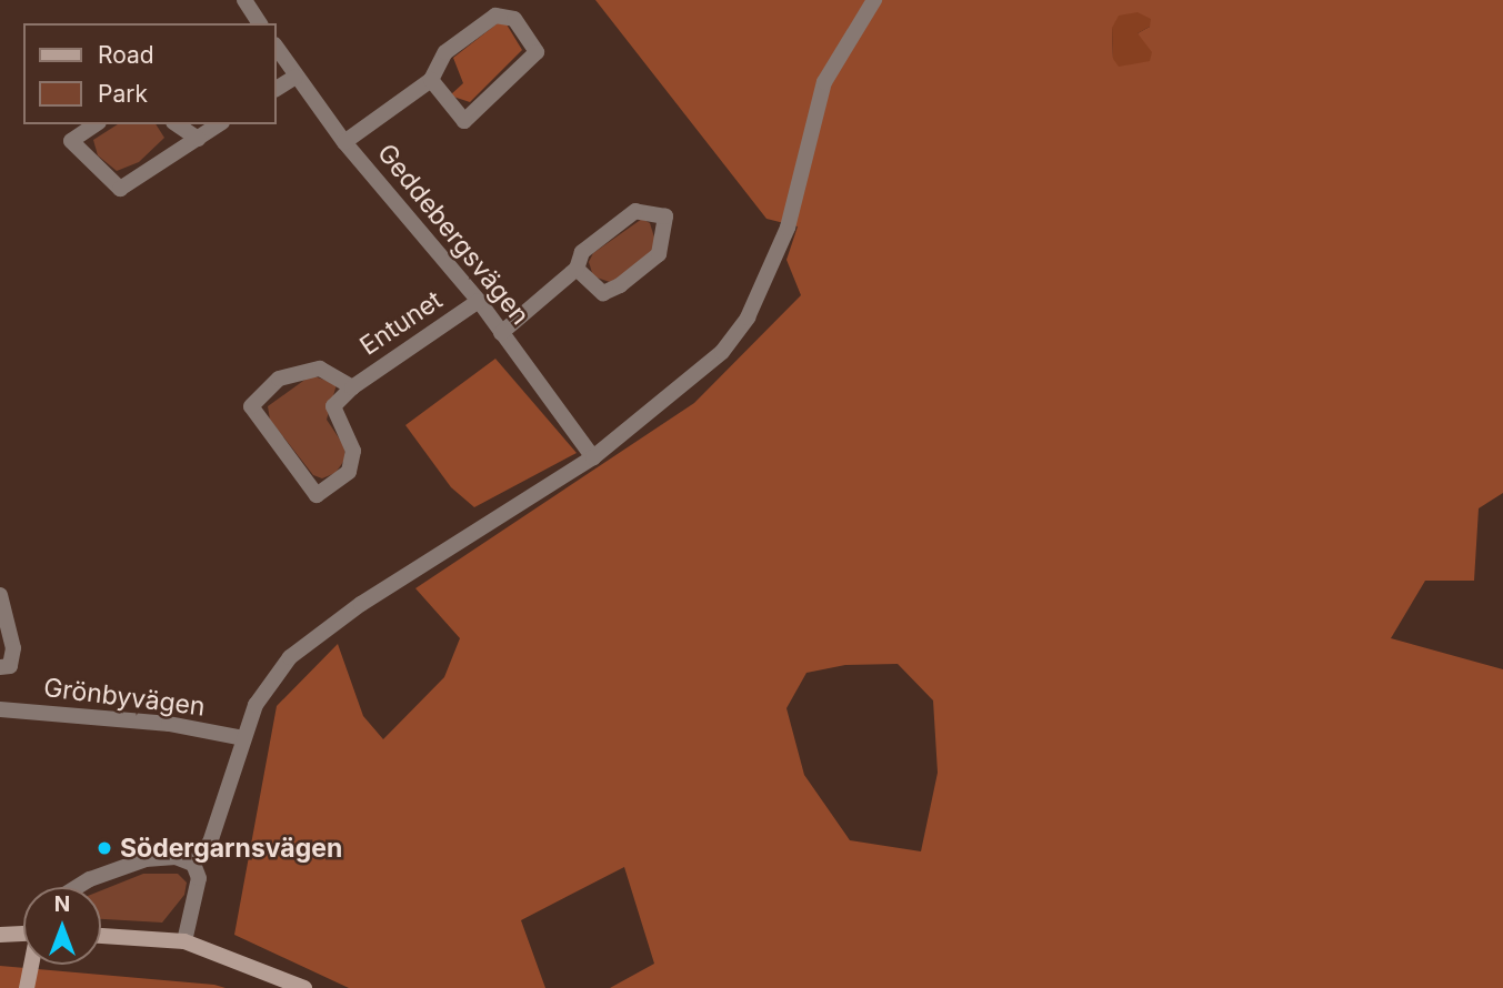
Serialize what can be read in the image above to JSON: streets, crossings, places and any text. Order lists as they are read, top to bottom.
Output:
{
  "streets": {
    "street": ["Geddebergsvägen", "Entunet", "Grönbyvägen"]
  },
  "crossings": [
    ["Geddebergsvägen", "Entunet"]
  ],
  "places": ["Södergarnsvägen"],
  "legend": ["Road", "Park"],
  "north": "top"
}
